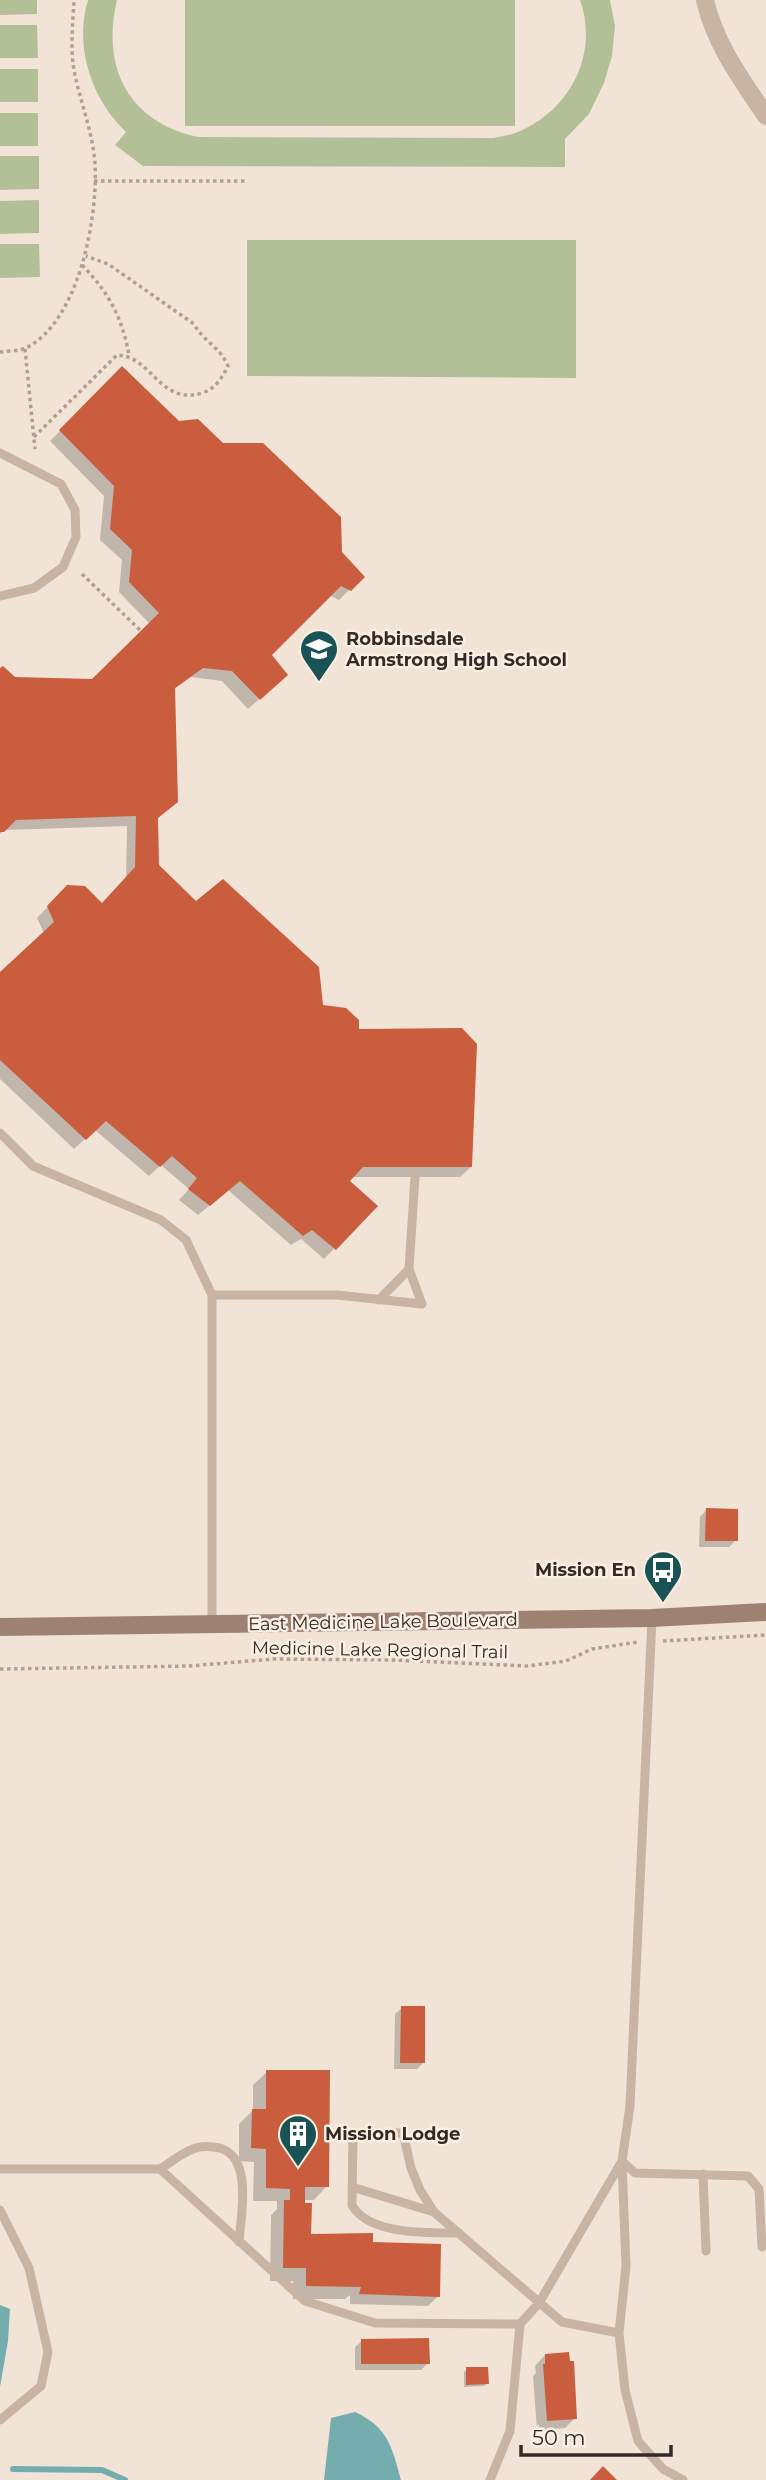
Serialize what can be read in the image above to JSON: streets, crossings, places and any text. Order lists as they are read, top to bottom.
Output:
{
  "streets": {
    "street": ["East Medicine Lake Boulevard"],
    "path": ["Medicine Lake Regional Trail"]
  },
  "places": {
    "school or university": ["Robbinsdale Armstrong High School"],
    "bus stop": ["Mission En"],
    "building": ["Mission Lodge"]
  },
  "scale_bar": "50 m"
}
